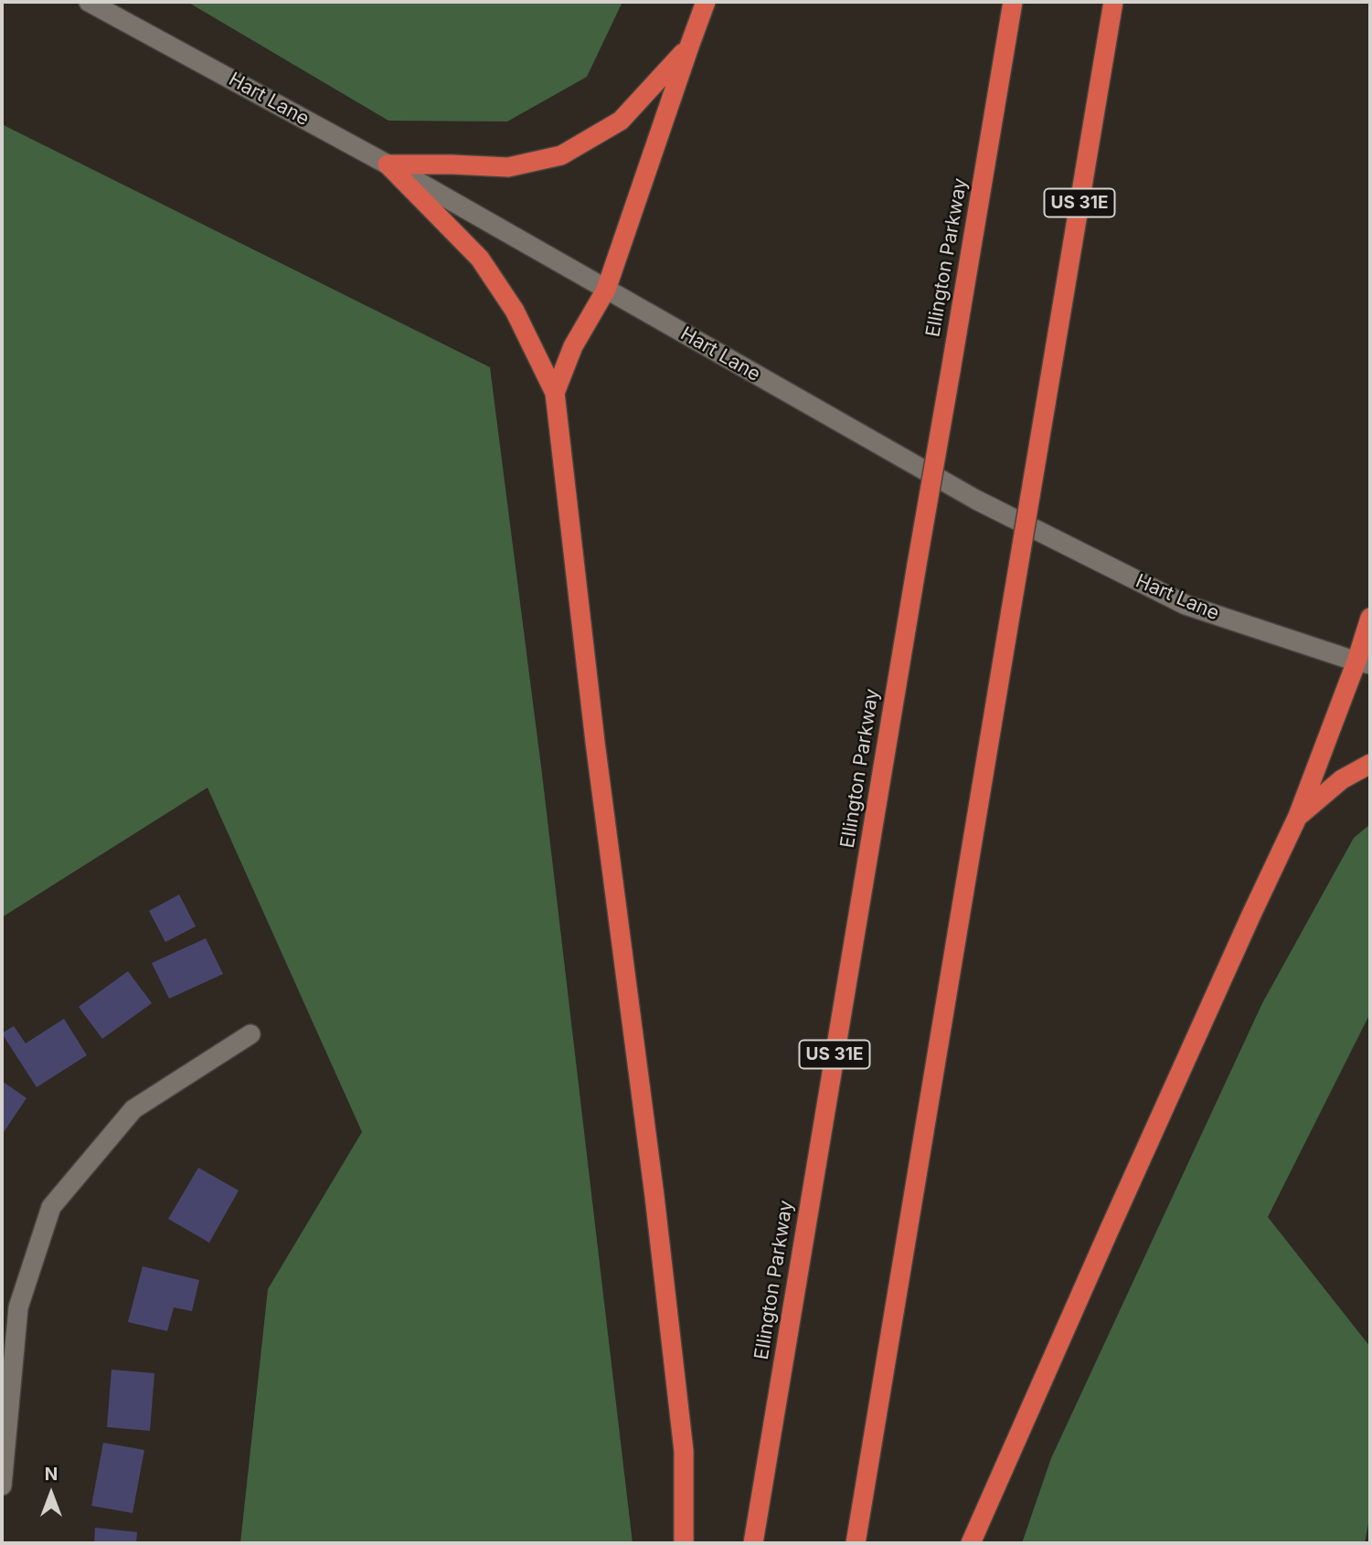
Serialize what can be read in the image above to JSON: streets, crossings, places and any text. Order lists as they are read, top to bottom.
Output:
{
  "streets": {
    "highway": ["US 31E", "Ellington Parkway"],
    "main road": ["Hart Lane"]
  },
  "north": "top"
}
